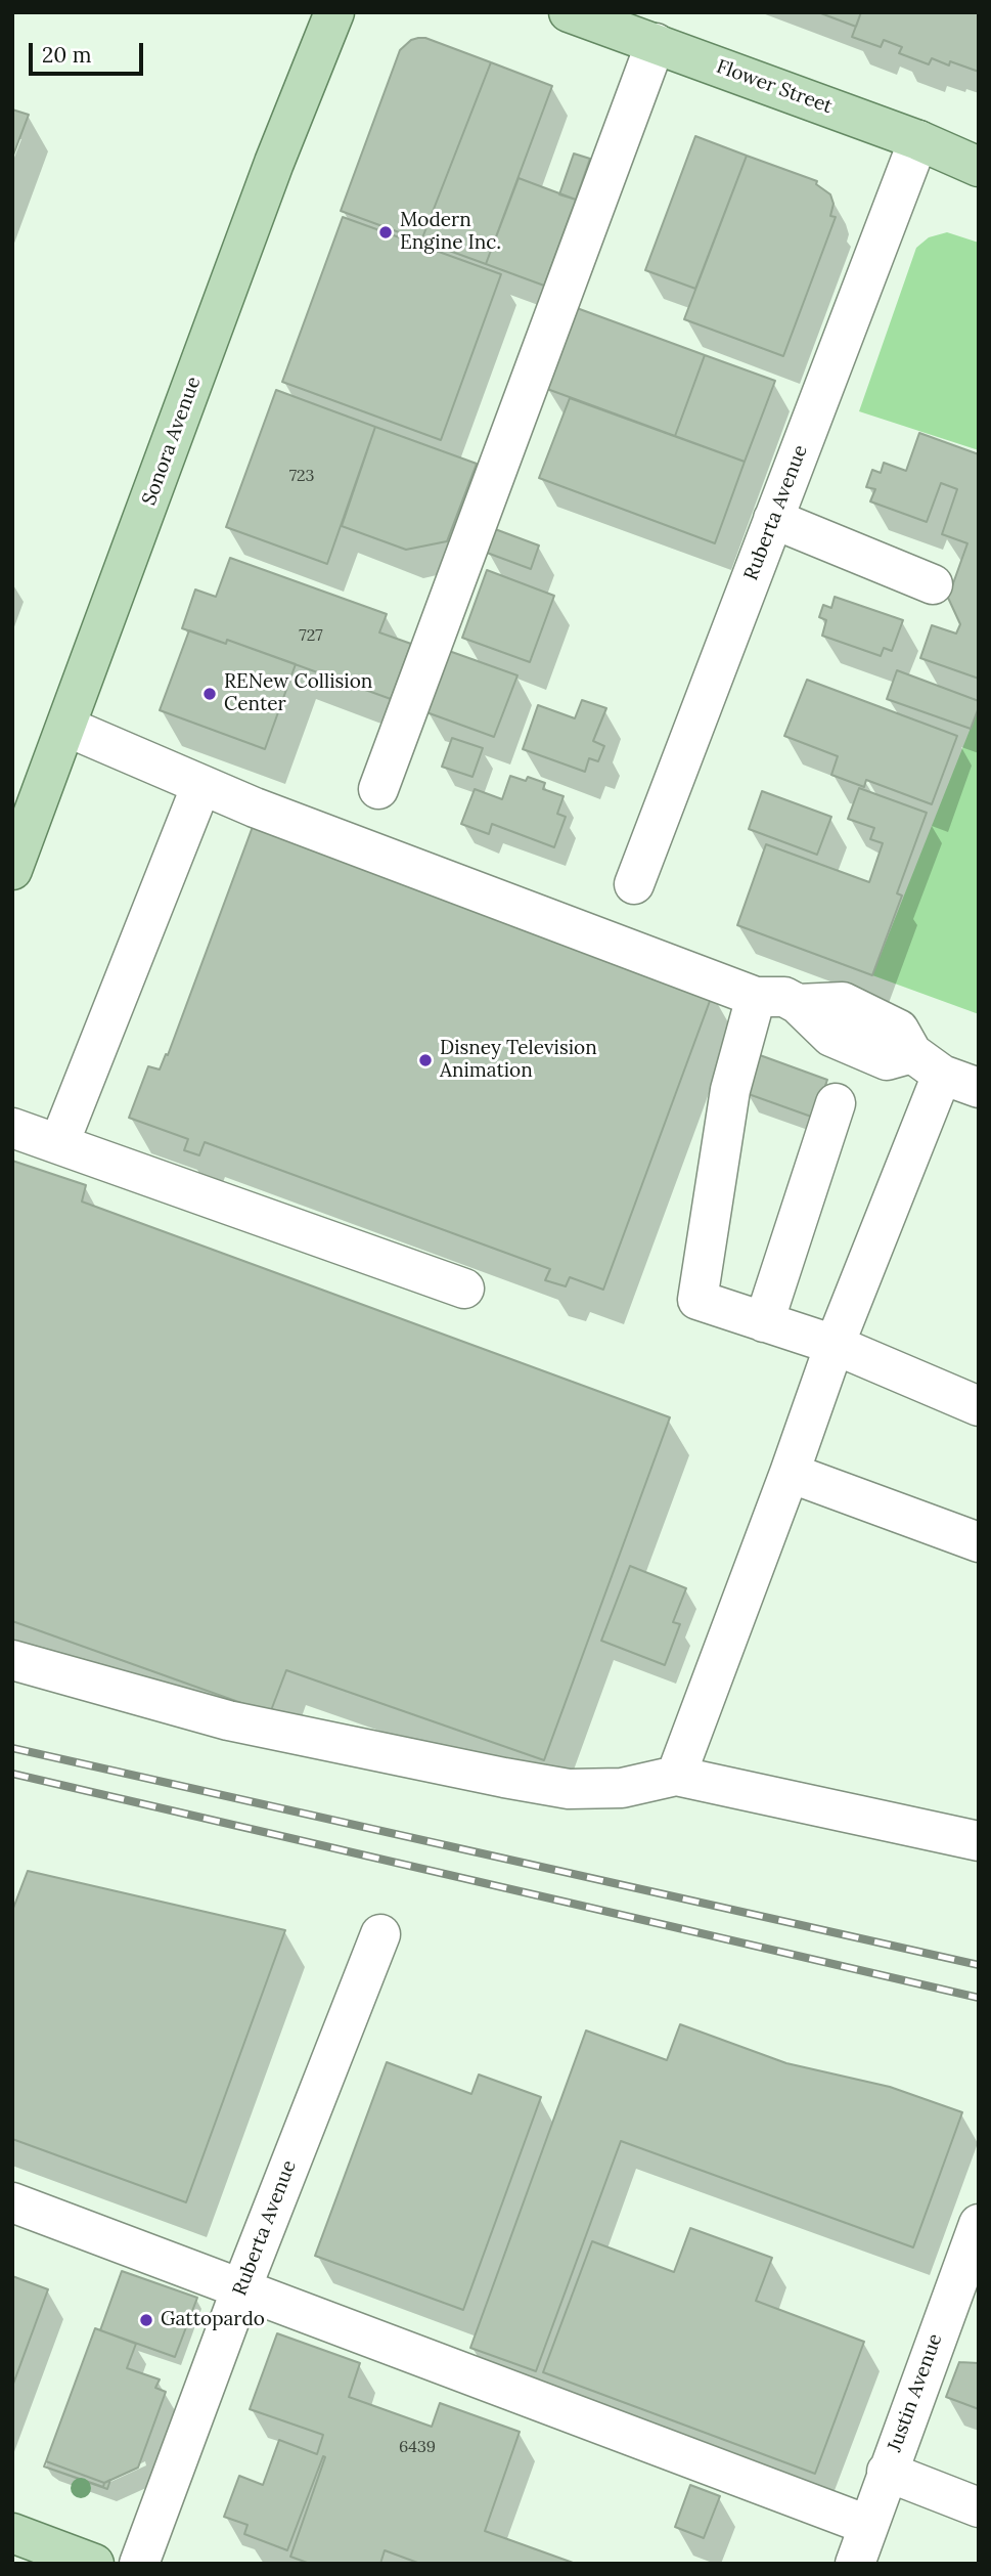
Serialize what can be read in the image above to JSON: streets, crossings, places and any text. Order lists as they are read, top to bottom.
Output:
{
  "streets": {
    "main road": ["Flower Street", "Sonora Avenue"],
    "street": ["Ruberta Avenue", "Justin Avenue"]
  },
  "crossings": [
    ["Flower Street", "Ruberta Avenue"]
  ],
  "places": [
    "Modern Engine Inc.",
    "RENew Collision Center",
    "Disney Television Animation",
    "Gattopardo"
  ],
  "house_numbers": ["723", "727", "6439"],
  "scale_bar": "20 m"
}
